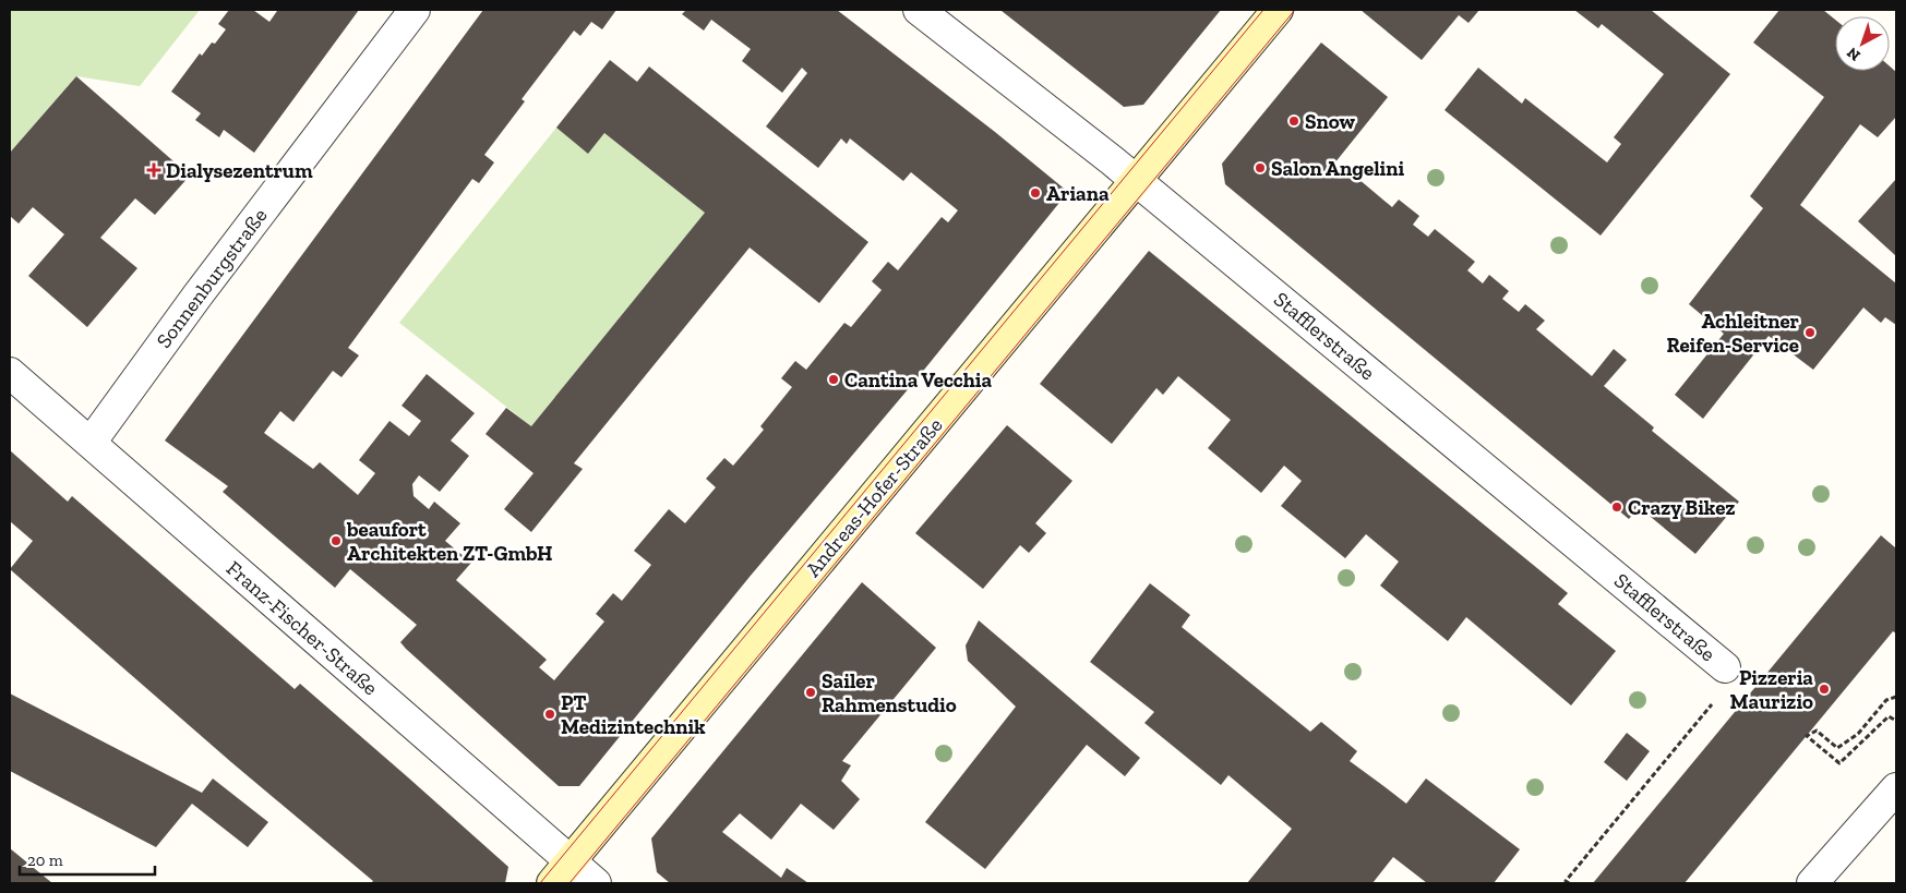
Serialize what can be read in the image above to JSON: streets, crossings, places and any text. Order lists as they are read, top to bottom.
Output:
{
  "streets": {
    "street": [
      "Sonnenburgstraße",
      "Stafflerstraße",
      "Andreas-Hofer-Straße",
      "Franz-Fischer-Straße"
    ]
  },
  "crossings": [
    ["Sonnenburgstraße", "Franz-Fischer-Straße"],
    ["Stafflerstraße", "Andreas-Hofer-Straße"],
    ["Andreas-Hofer-Straße", "Franz-Fischer-Straße"]
  ],
  "places": {
    "other": [
      "Snow",
      "Salon Angelini",
      "Ariana",
      "Achleitner Reifen-Service",
      "Cantina Vecchia",
      "Crazy Bikez",
      "beaufort Architekten ZT-GmbH",
      "Pizzeria Maurizio",
      "Sailer Rahmenstudio",
      "PT Medizintechnik"
    ],
    "health": ["Dialysezentrum"]
  },
  "scale_bar": "20 m",
  "north": "bottom left"
}
